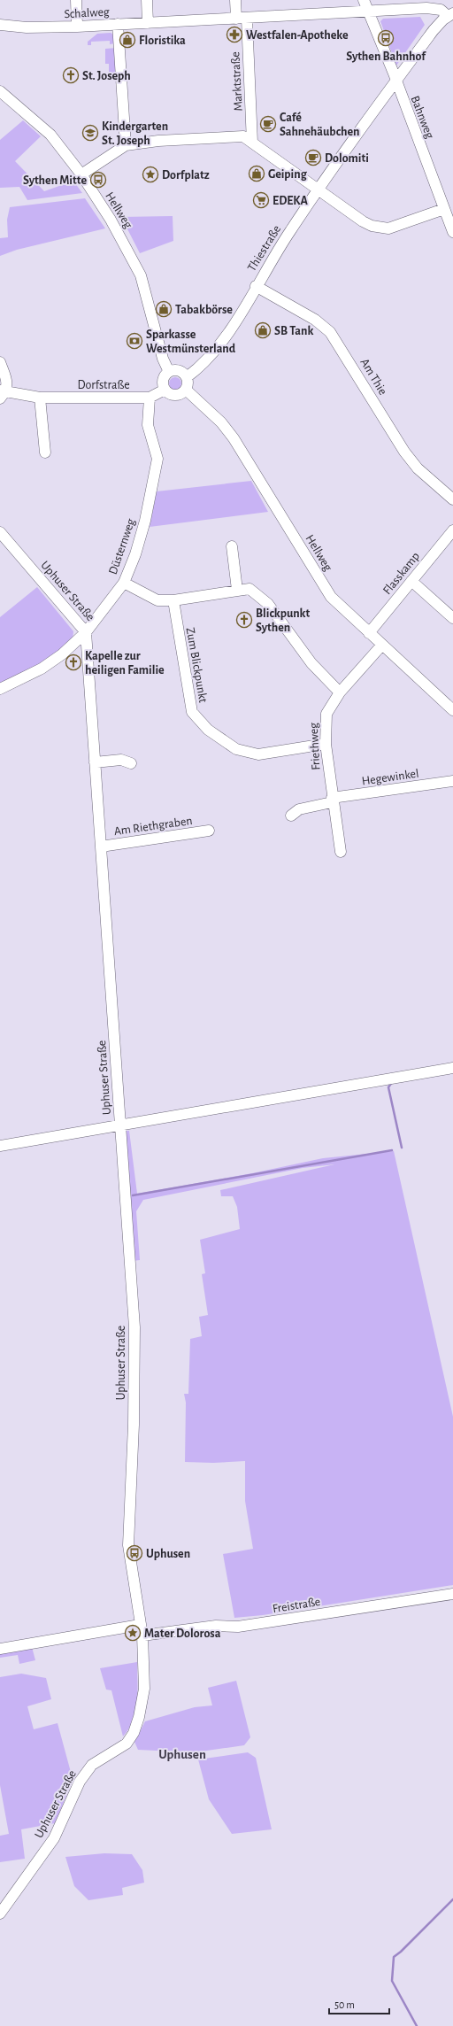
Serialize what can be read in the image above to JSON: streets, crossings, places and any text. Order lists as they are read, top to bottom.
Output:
{
  "streets": {
    "street": [
      "Schalweg",
      "Marktstraße",
      "Bahnweg",
      "Hellweg",
      "Thiestraße",
      "Am Thie",
      "Dorfstraße",
      "Düsternweg",
      "Flasskamp",
      "Uphuser Straße",
      "Zum Blickpunkt",
      "Friethweg",
      "Hegewinkel",
      "Am Riethgraben",
      "Freistraße"
    ]
  },
  "crossings": [
    ["Schalweg", "Marktstraße"],
    ["Schalweg", "Bahnweg"],
    ["Schalweg", "Thiestraße"],
    ["Bahnweg", "Thiestraße"],
    ["Hellweg", "Thiestraße"],
    ["Hellweg", "Dorfstraße"],
    ["Hellweg", "Flasskamp"],
    ["Hellweg", "Friethweg"],
    ["Thiestraße", "Am Thie"],
    ["Thiestraße", "Dorfstraße"],
    ["Dorfstraße", "Düsternweg"],
    ["Düsternweg", "Uphuser Straße"],
    ["Uphuser Straße", "Am Riethgraben"],
    ["Uphuser Straße", "Freistraße"],
    ["Zum Blickpunkt", "Friethweg"],
    ["Friethweg", "Hegewinkel"]
  ],
  "districts": ["Uphusen"],
  "places": {
    "pharmacy": ["Westfalen-Apotheke"],
    "bus stop": ["Sythen Bahnhof", "Sythen Mitte", "Uphusen"],
    "shop": [
      "Floristika",
      "Geiping",
      "Tabakbörse",
      "SB Tank"
    ],
    "church": ["St. Joseph", "Blickpunkt Sythen", "Kapelle zur heiligen Familie"],
    "cafe": ["Café Sahnehäubchen", "Dolomiti"],
    "school or university": ["Kindergarten St. Joseph"],
    "place": ["Dorfplatz", "Mater Dolorosa"],
    "supermarket": ["EDEKA"],
    "bank": ["Sparkasse Westmünsterland"]
  },
  "scale_bar": "50 m"
}
